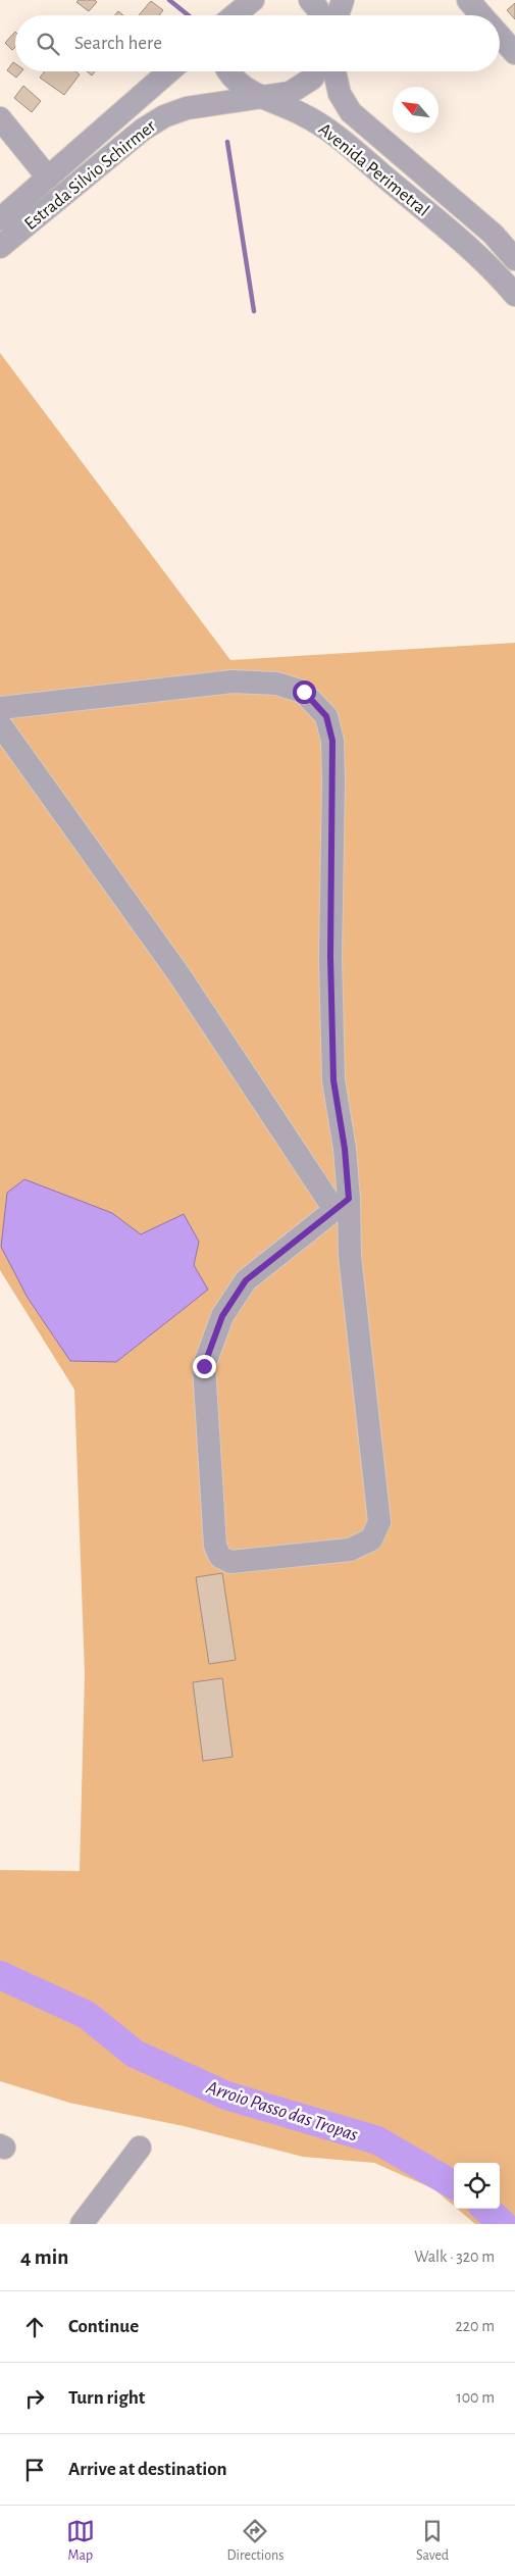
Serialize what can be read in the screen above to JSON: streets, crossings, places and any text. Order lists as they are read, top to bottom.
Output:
{
  "streets": {
    "street": ["Avenida Perimetral", "Estrada Silvio Schirmer"]
  },
  "crossings": [
    ["Avenida Perimetral", "Estrada Silvio Schirmer"]
  ],
  "water": ["Arroio Passo das Tropas"],
  "north": "top left",
  "page": {
    "search": "Search here",
    "heading": ["4 min", "Walk · 320 m"],
    "list": [
      ["Continue", "220 m"],
      ["Turn right", "100 m"],
      "Arrive at destination"
    ],
    "nav": ["Map", "Directions", "Saved"]
  }
}
